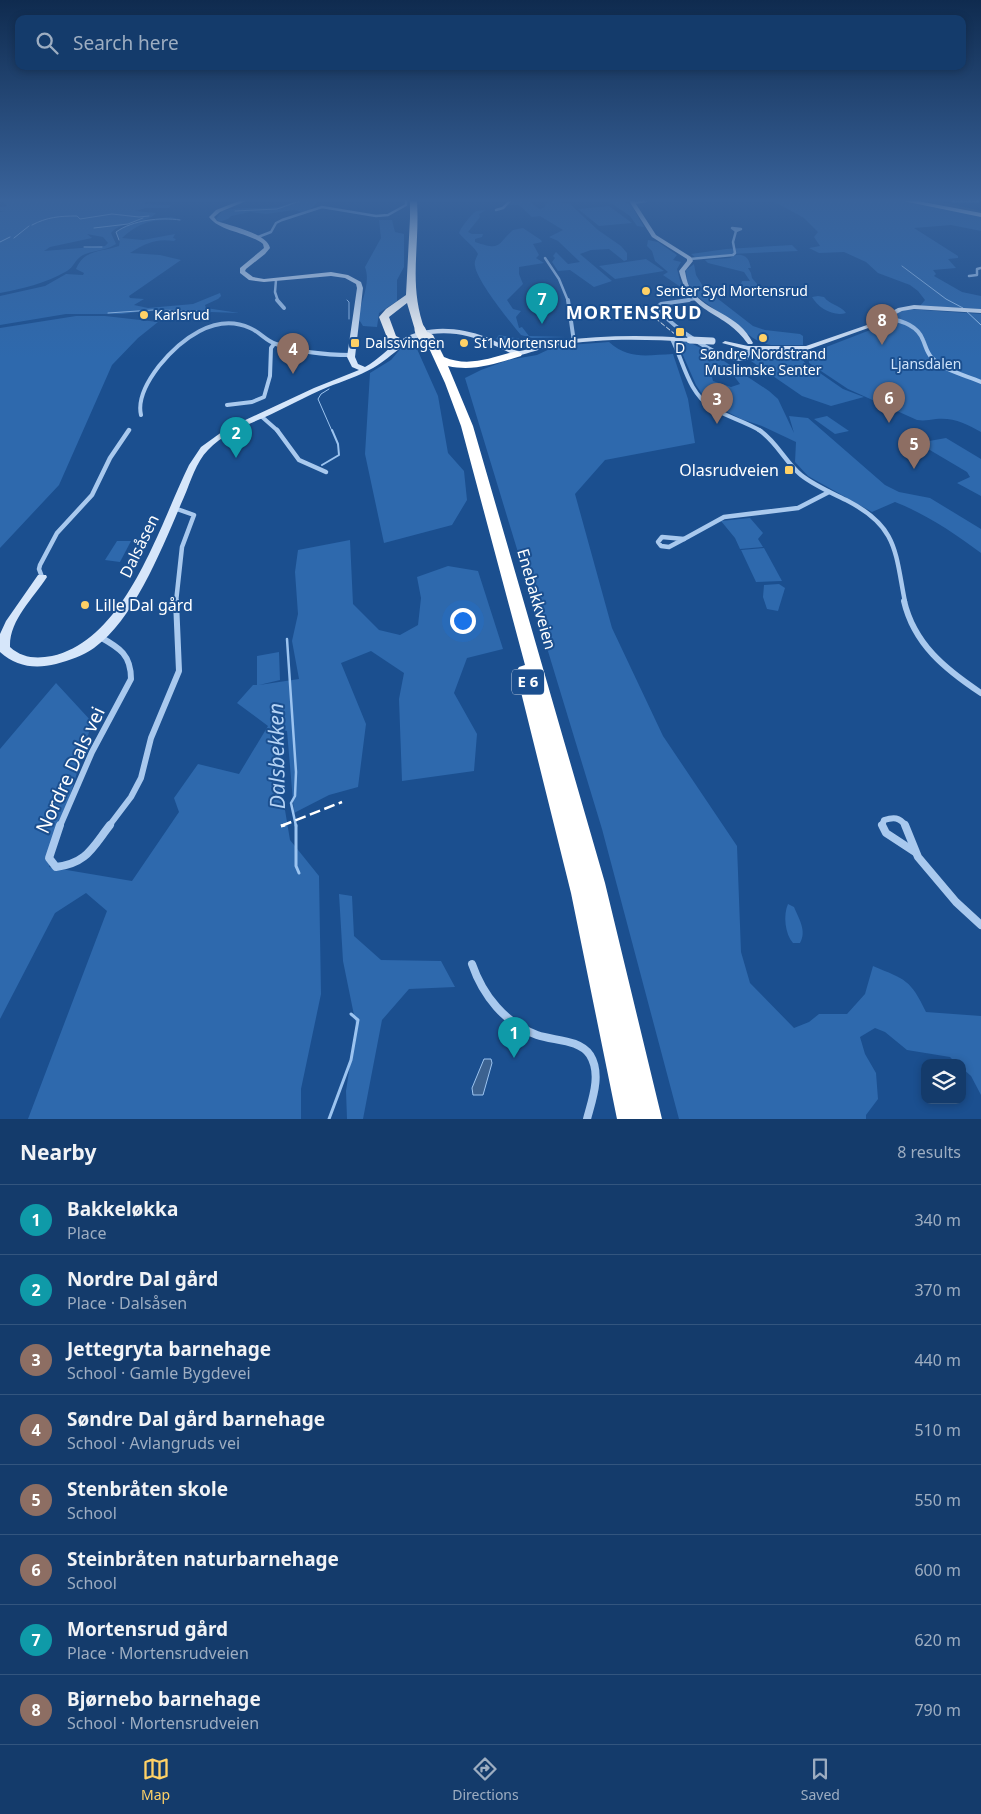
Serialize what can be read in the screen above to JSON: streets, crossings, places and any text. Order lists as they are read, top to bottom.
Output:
{
  "streets": {
    "highway": ["Enebakkveien", "E 6"],
    "street": ["Dalsåsen", "Nordre Dals vei"]
  },
  "crossings": [
    ["Dalsåsen", "Nordre Dals vei"],
    ["Enebakkveien", "E 6"]
  ],
  "districts": ["MORTENSRUD"],
  "water": ["Dalsbekken"],
  "parks": ["Ljansdalen"],
  "places": {
    "other": [
      "Senter Syd Mortensrud",
      "Karlsrud",
      "Søndre Nordstrand Muslimske Senter",
      "St1 Mortensrud",
      "Lille Dal gård"
    ],
    "transit": ["D", "Dalssvingen", "Olasrudveien"]
  },
  "page": {
    "search": "Search here",
    "pins": [
      "7",
      "8",
      "4",
      "6",
      "3",
      "2",
      "5",
      "1"
    ],
    "heading": ["Nearby", "8 results"],
    "list": [
      {
        "mark": "1",
        "name": "Bakkeløkka",
        "note": "Place",
        "value": "340 m"
      },
      {
        "mark": "2",
        "name": "Nordre Dal gård",
        "note": "Place · Dalsåsen",
        "value": "370 m"
      },
      {
        "mark": "3",
        "name": "Jettegryta barnehage",
        "note": "School · Gamle Bygdevei",
        "value": "440 m"
      },
      {
        "mark": "4",
        "name": "Søndre Dal gård barnehage",
        "note": "School · Avlangruds vei",
        "value": "510 m"
      },
      {
        "mark": "5",
        "name": "Stenbråten skole",
        "note": "School",
        "value": "550 m"
      },
      {
        "mark": "6",
        "name": "Steinbråten naturbarnehage",
        "note": "School",
        "value": "600 m"
      },
      {
        "mark": "7",
        "name": "Mortensrud gård",
        "note": "Place · Mortensrudveien",
        "value": "620 m"
      },
      {
        "mark": "8",
        "name": "Bjørnebo barnehage",
        "note": "School · Mortensrudveien",
        "value": "790 m"
      }
    ],
    "nav": ["Map", "Directions", "Saved"]
  }
}
